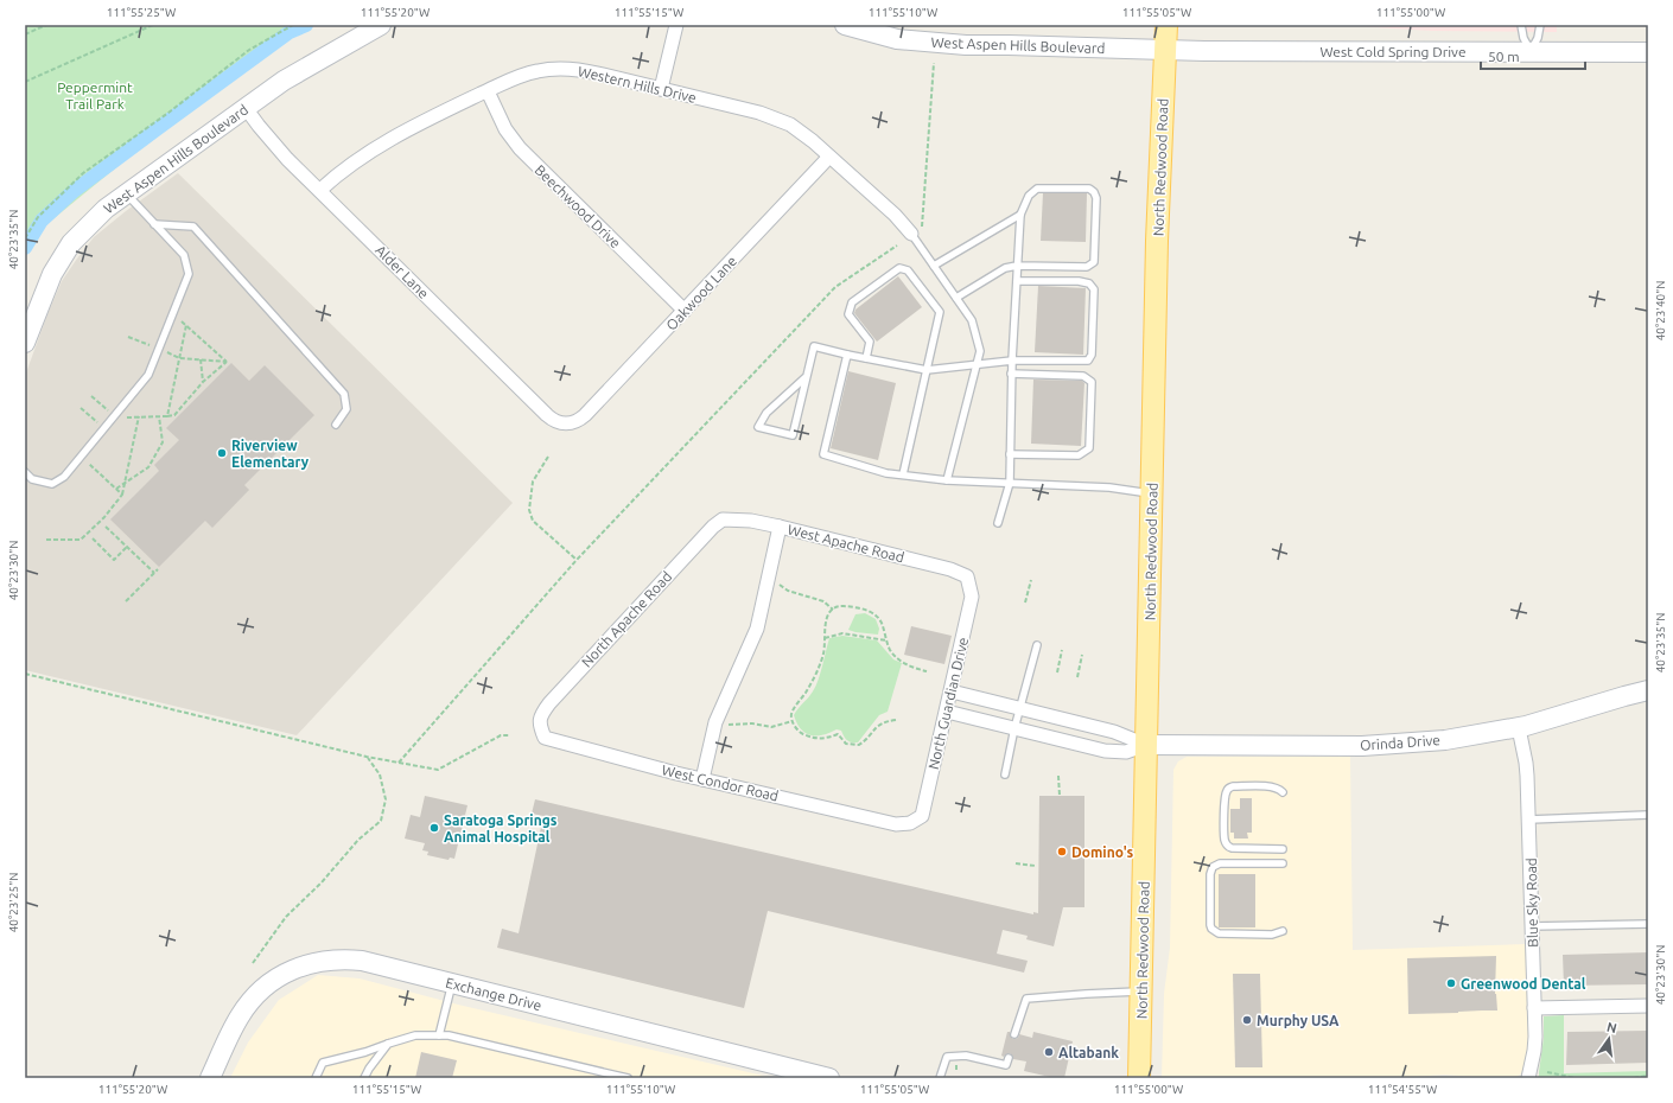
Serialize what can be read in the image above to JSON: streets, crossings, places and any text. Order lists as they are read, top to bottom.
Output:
{
  "streets": {
    "main road": ["North Redwood Road"],
    "street": [
      "West Aspen Hills Boulevard",
      "West Cold Spring Drive",
      "Western Hills Drive",
      "Beechwood Drive",
      "Alder Lane",
      "Oakwood Lane",
      "West Apache Road",
      "North Apache Road",
      "North Guardian Drive",
      "Orinda Drive",
      "West Condor Road",
      "Blue Sky Road",
      "Exchange Drive"
    ]
  },
  "crossings": [
    ["West Aspen Hills Boulevard", "West Cold Spring Drive"],
    ["West Aspen Hills Boulevard", "North Redwood Road"],
    ["West Aspen Hills Boulevard", "Alder Lane"],
    ["West Cold Spring Drive", "North Redwood Road"],
    ["Western Hills Drive", "Beechwood Drive"],
    ["Western Hills Drive", "Alder Lane"],
    ["Western Hills Drive", "Oakwood Lane"],
    ["North Redwood Road", "Orinda Drive"],
    ["Beechwood Drive", "Oakwood Lane"],
    ["Alder Lane", "Oakwood Lane"],
    ["West Apache Road", "North Apache Road"],
    ["West Apache Road", "North Guardian Drive"],
    ["North Apache Road", "West Condor Road"],
    ["North Guardian Drive", "West Condor Road"],
    ["Orinda Drive", "Blue Sky Road"]
  ],
  "parks": ["Peppermint Trail Park"],
  "places": [
    "Riverview Elementary",
    "Saratoga Springs Animal Hospital",
    "Domino's",
    "Greenwood Dental",
    "Murphy USA",
    "Altabank"
  ],
  "scale_bar": "50 m",
  "north": "top",
  "coordinates": [
    "111°55'25\"W",
    "111°55'20\"W",
    "111°55'15\"W",
    "111°55'10\"W",
    "111°55'05\"W",
    "111°55'00\"W",
    "40°23'35\"N",
    "40°23'40\"N",
    "40°23'30\"N",
    "40°23'25\"N",
    "111°54'55\"W"
  ]
}
